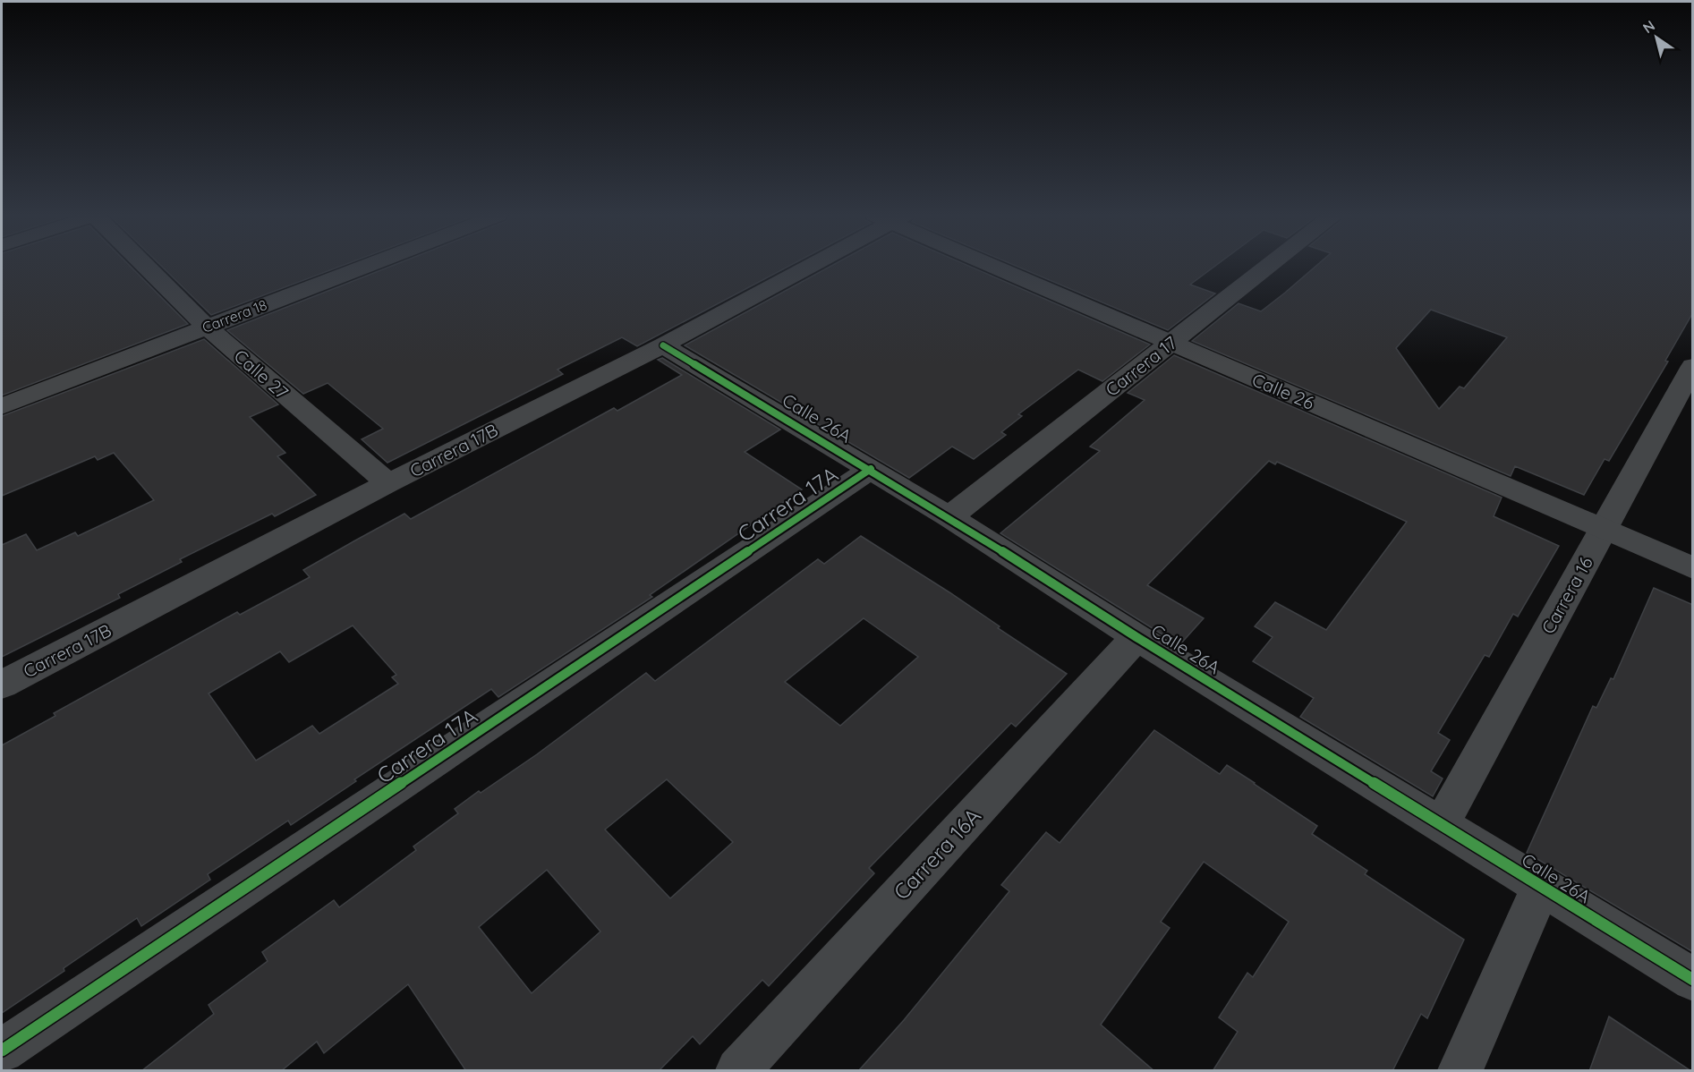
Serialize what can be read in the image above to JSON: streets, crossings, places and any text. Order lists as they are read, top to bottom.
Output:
{
  "streets": {
    "street": [
      "Carrera 18",
      "Carrera 17",
      "Calle 27",
      "Calle 26",
      "Calle 26A",
      "Carrera 17B",
      "Carrera 17A",
      "Carrera 16",
      "Carrera 16A"
    ]
  },
  "crossings": [
    ["Carrera 18", "Calle 27"],
    ["Carrera 17", "Calle 26"],
    ["Carrera 17", "Calle 26A"],
    ["Calle 27", "Carrera 17B"],
    ["Calle 26", "Carrera 16"],
    ["Calle 26A", "Carrera 17B"],
    ["Calle 26A", "Carrera 17A"],
    ["Calle 26A", "Carrera 16"],
    ["Calle 26A", "Carrera 16A"]
  ],
  "north": "top left"
}
